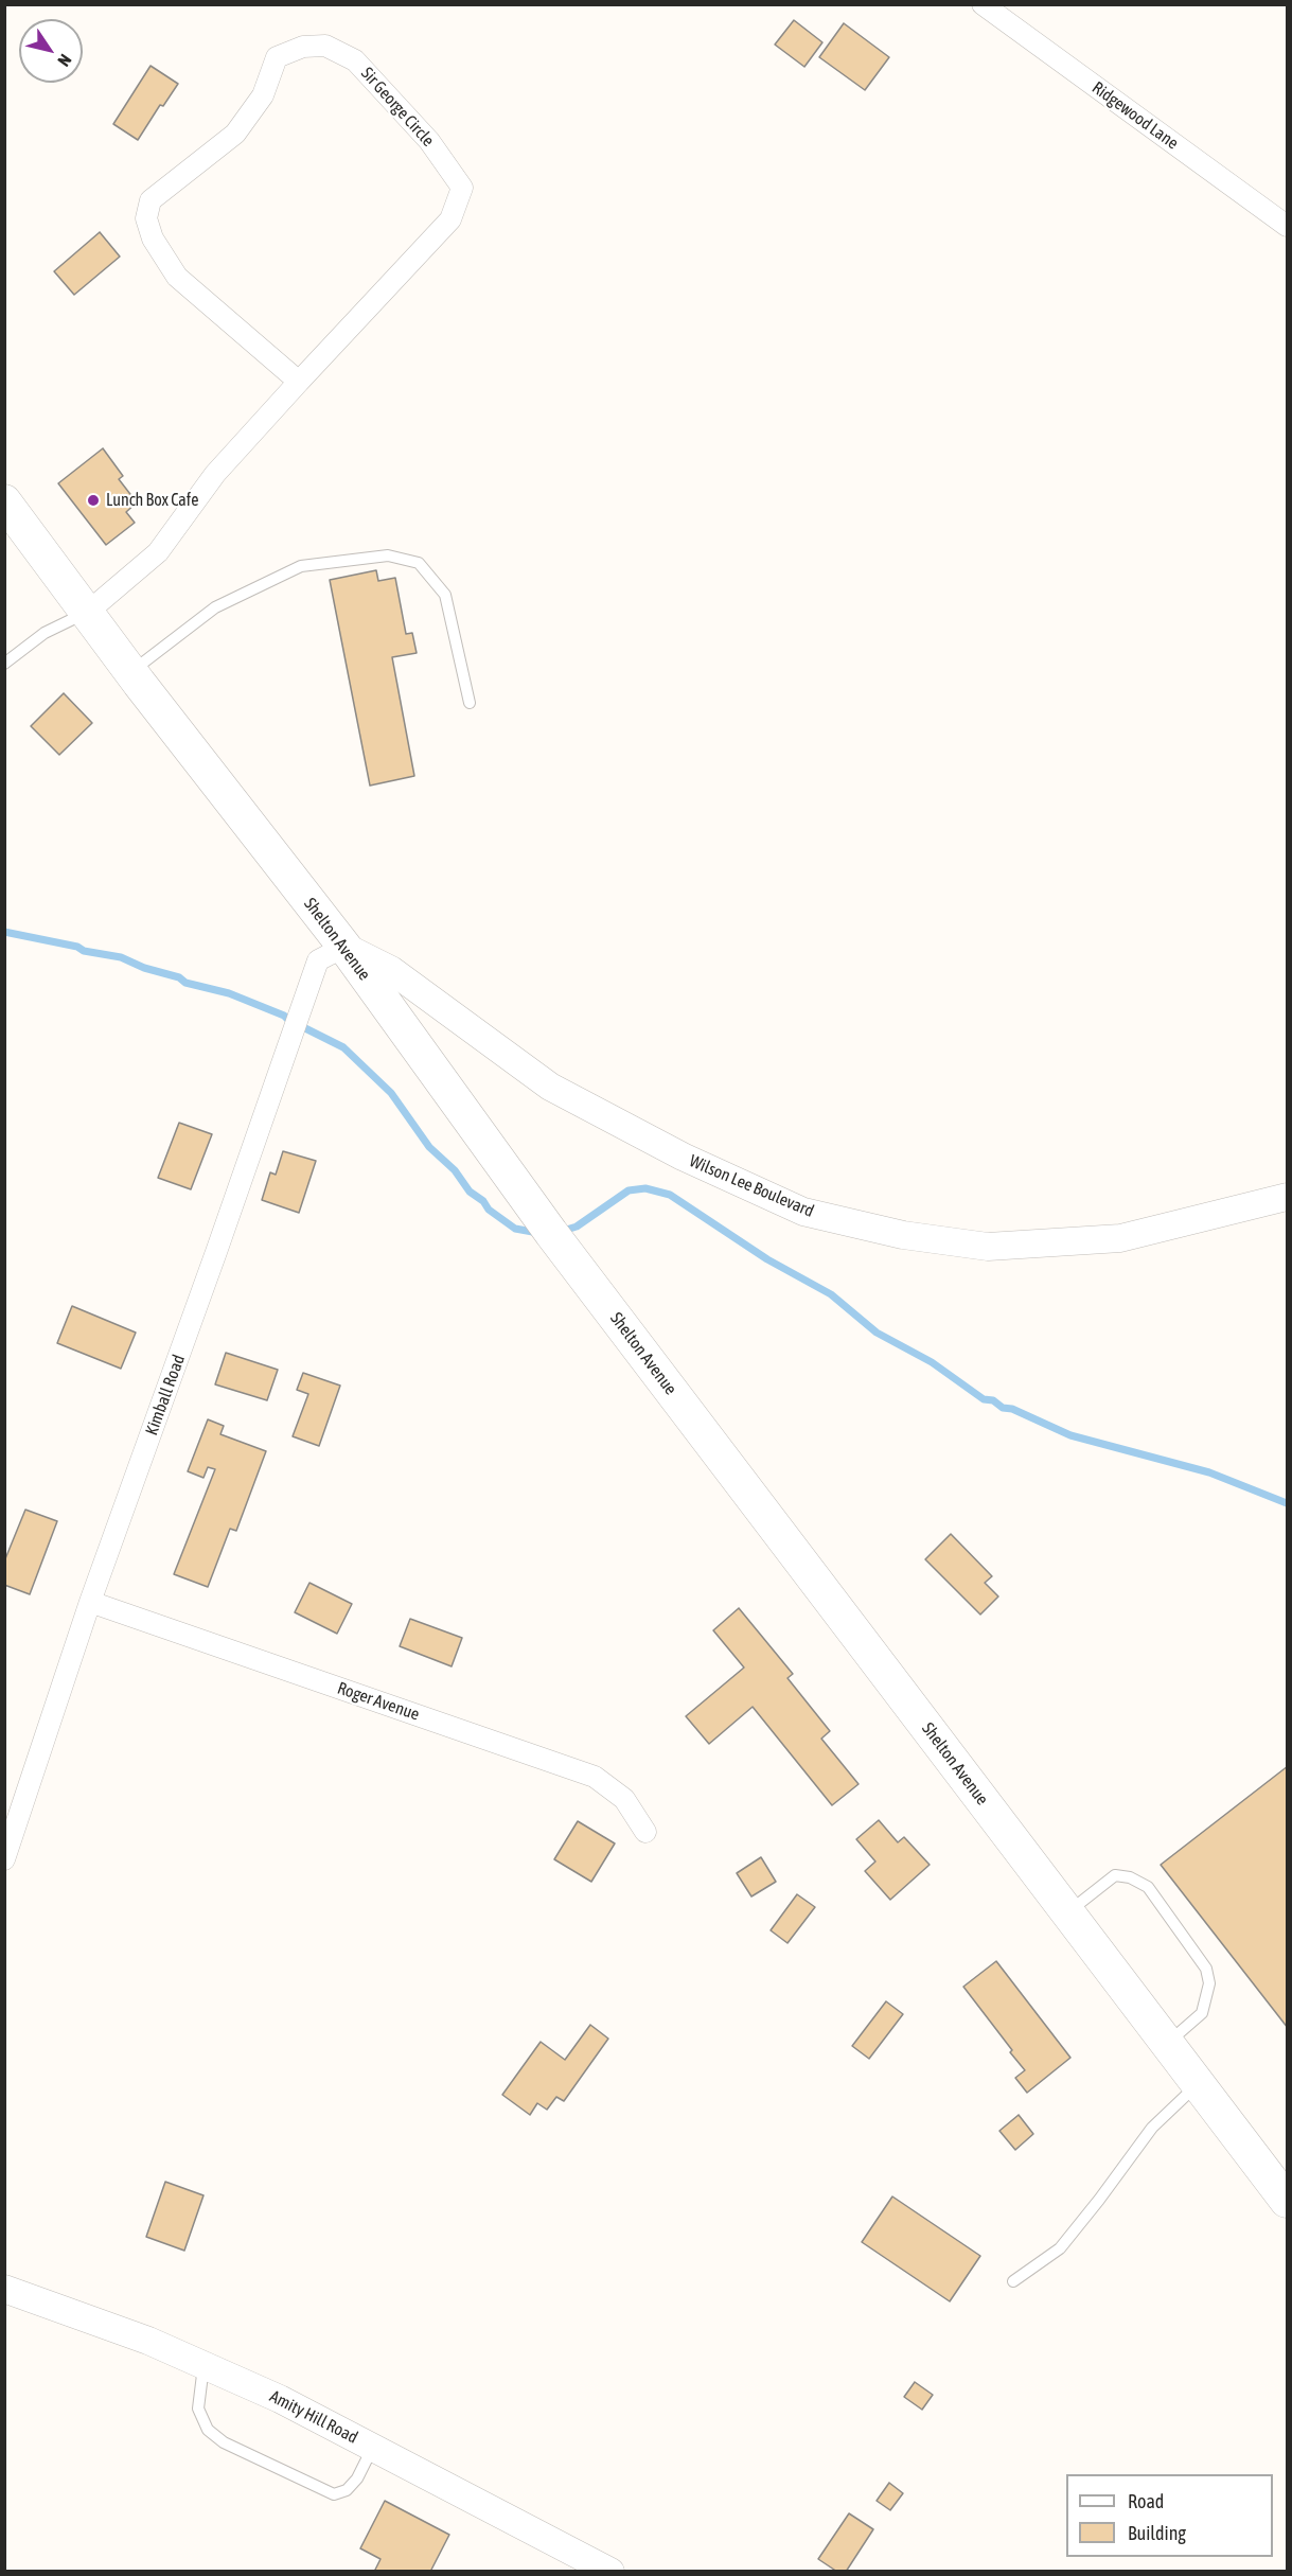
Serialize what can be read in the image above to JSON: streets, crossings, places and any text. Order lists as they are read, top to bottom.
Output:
{
  "streets": {
    "main road": ["Shelton Avenue"],
    "street": [
      "Sir George Circle",
      "Ridgewood Lane",
      "Wilson Lee Boulevard",
      "Kimball Road",
      "Roger Avenue",
      "Amity Hill Road"
    ]
  },
  "crossings": [
    ["Sir George Circle", "Shelton Avenue"],
    ["Shelton Avenue", "Wilson Lee Boulevard"],
    ["Shelton Avenue", "Kimball Road"],
    ["Wilson Lee Boulevard", "Kimball Road"],
    ["Kimball Road", "Roger Avenue"]
  ],
  "places": ["Lunch Box Cafe"],
  "legend": ["Road", "Building"],
  "north": "bottom right"
}
